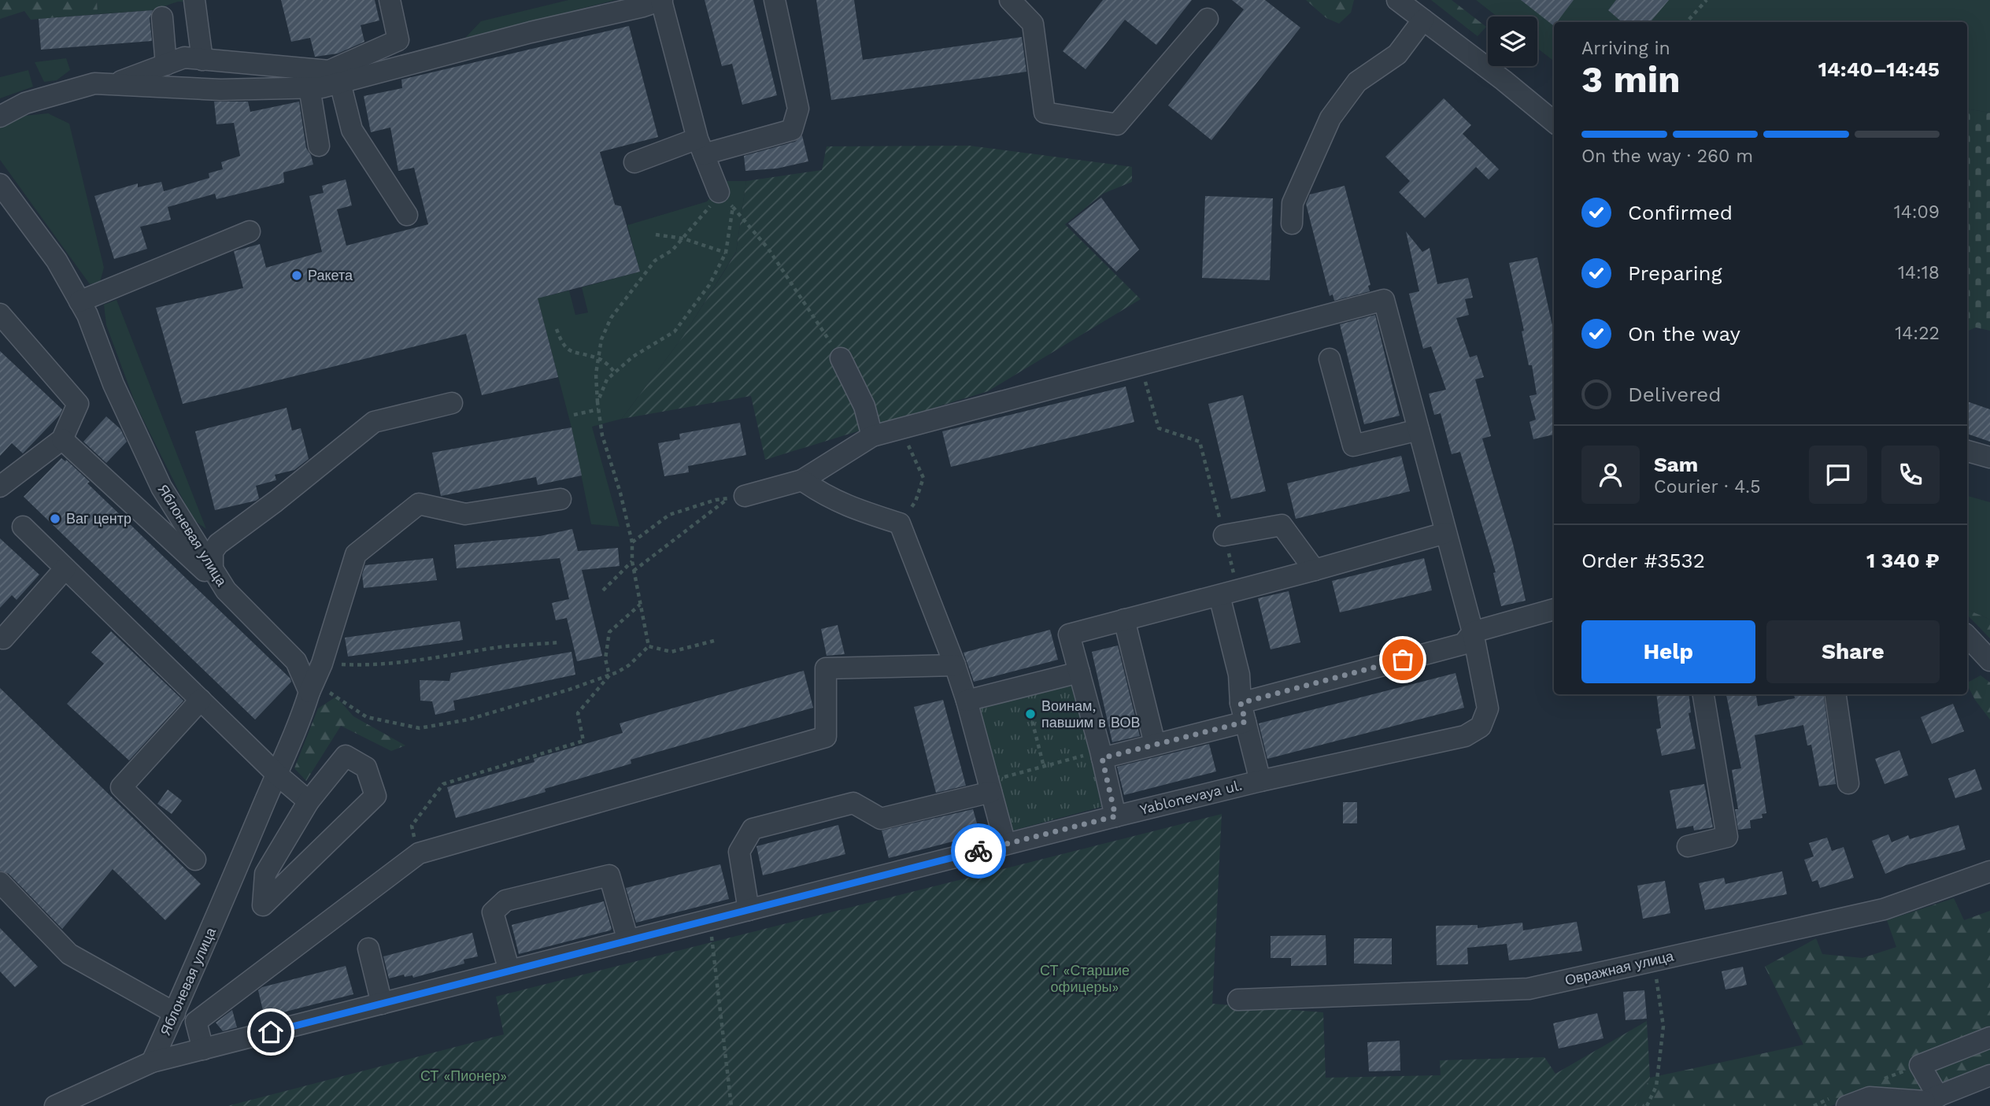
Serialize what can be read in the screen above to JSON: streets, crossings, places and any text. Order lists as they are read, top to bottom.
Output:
{
  "streets": {
    "street": ["Яблоневая улица", "Yablonevaya ul.", "Овражная улица"]
  },
  "crossings": [
    ["Яблоневая улица", "Yablonevaya ul."]
  ],
  "parks": ["СТ «Старшие офицеры»", "СТ «Пионер»"],
  "places": ["Ракета", "Ваг центр", "Воинам, павшим в ВОВ"],
  "page": {
    "heading": ["3 min", "Arriving in", "14:40–14:45"],
    "panel": [
      "Sam",
      "Courier · 4.5",
      "Order #3532",
      "1 340 ₽"
    ],
    "bar": "On the way · 260 m",
    "list": [
      ["Confirmed", "14:09"],
      ["Preparing", "14:18"],
      ["On the way", "14:22"],
      "Delivered"
    ],
    "buttons": ["Help", "Share"]
  }
}
